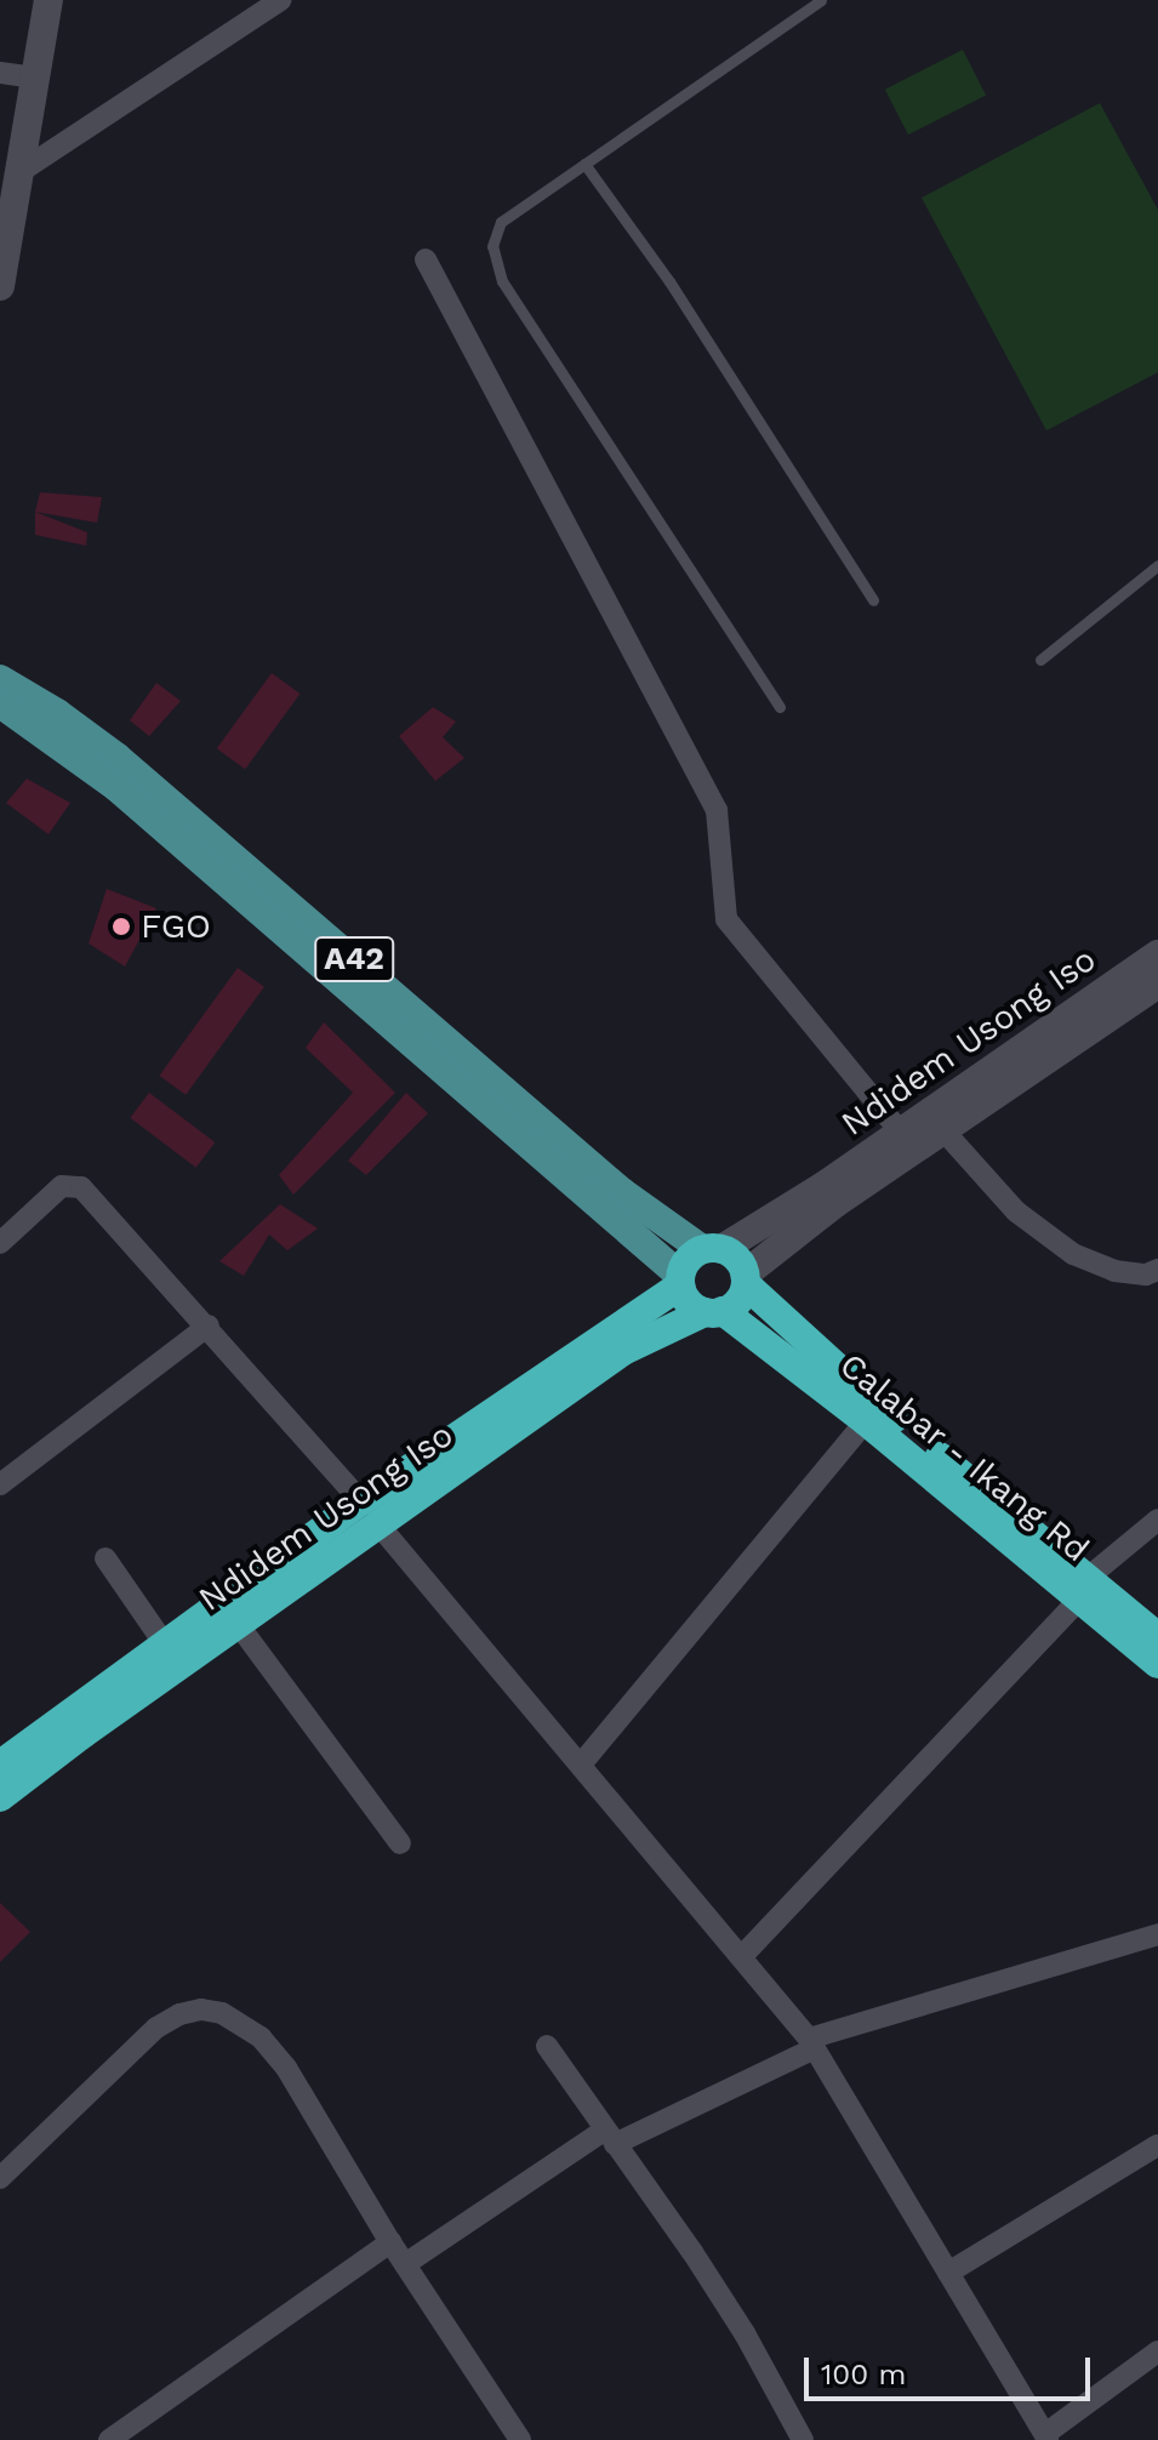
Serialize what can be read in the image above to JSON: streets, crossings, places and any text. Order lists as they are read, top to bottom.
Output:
{
  "streets": {
    "highway": ["Ndidem Usong Iso", "Calabar - Ikang Rd"],
    "main road": ["A42"]
  },
  "crossings": [
    ["A42", "Ndidem Usong Iso"],
    ["A42", "Calabar - Ikang Rd"],
    ["Ndidem Usong Iso", "Calabar - Ikang Rd"]
  ],
  "places": ["FGO"],
  "scale_bar": "100 m"
}
